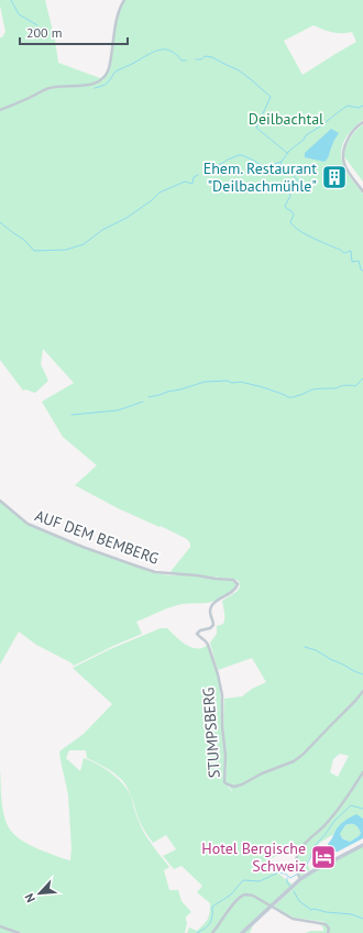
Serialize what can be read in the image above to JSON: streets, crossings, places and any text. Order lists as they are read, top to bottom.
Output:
{
  "streets": {
    "street": ["AUF DEM BEMBERG", "STUMPSBERG"]
  },
  "crossings": [
    ["AUF DEM BEMBERG", "STUMPSBERG"]
  ],
  "parks": ["Deilbachtal"],
  "places": {
    "building": ["Ehem. Restaurant \"Deilbachmühle\""],
    "hotel": ["Hotel Bergische Schweiz"]
  },
  "scale_bar": "200 m",
  "north": "bottom left"
}
